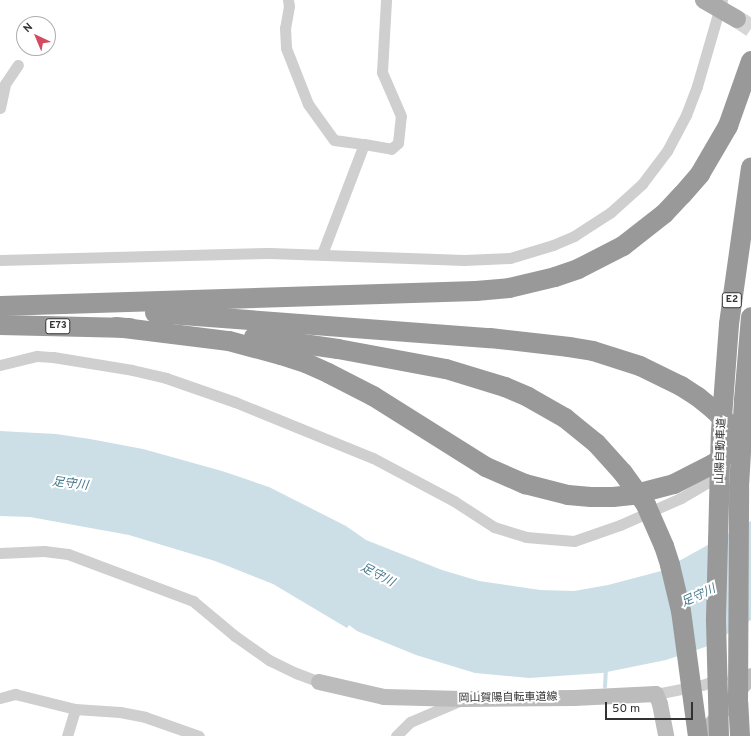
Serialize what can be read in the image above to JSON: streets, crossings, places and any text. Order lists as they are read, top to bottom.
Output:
{
  "streets": {
    "highway": ["E2", "E73", "山陽自動車道"],
    "main road": ["岡山賀陽自転車道線"]
  },
  "water": ["足守川"],
  "scale_bar": "50 m",
  "north": "top left"
}
